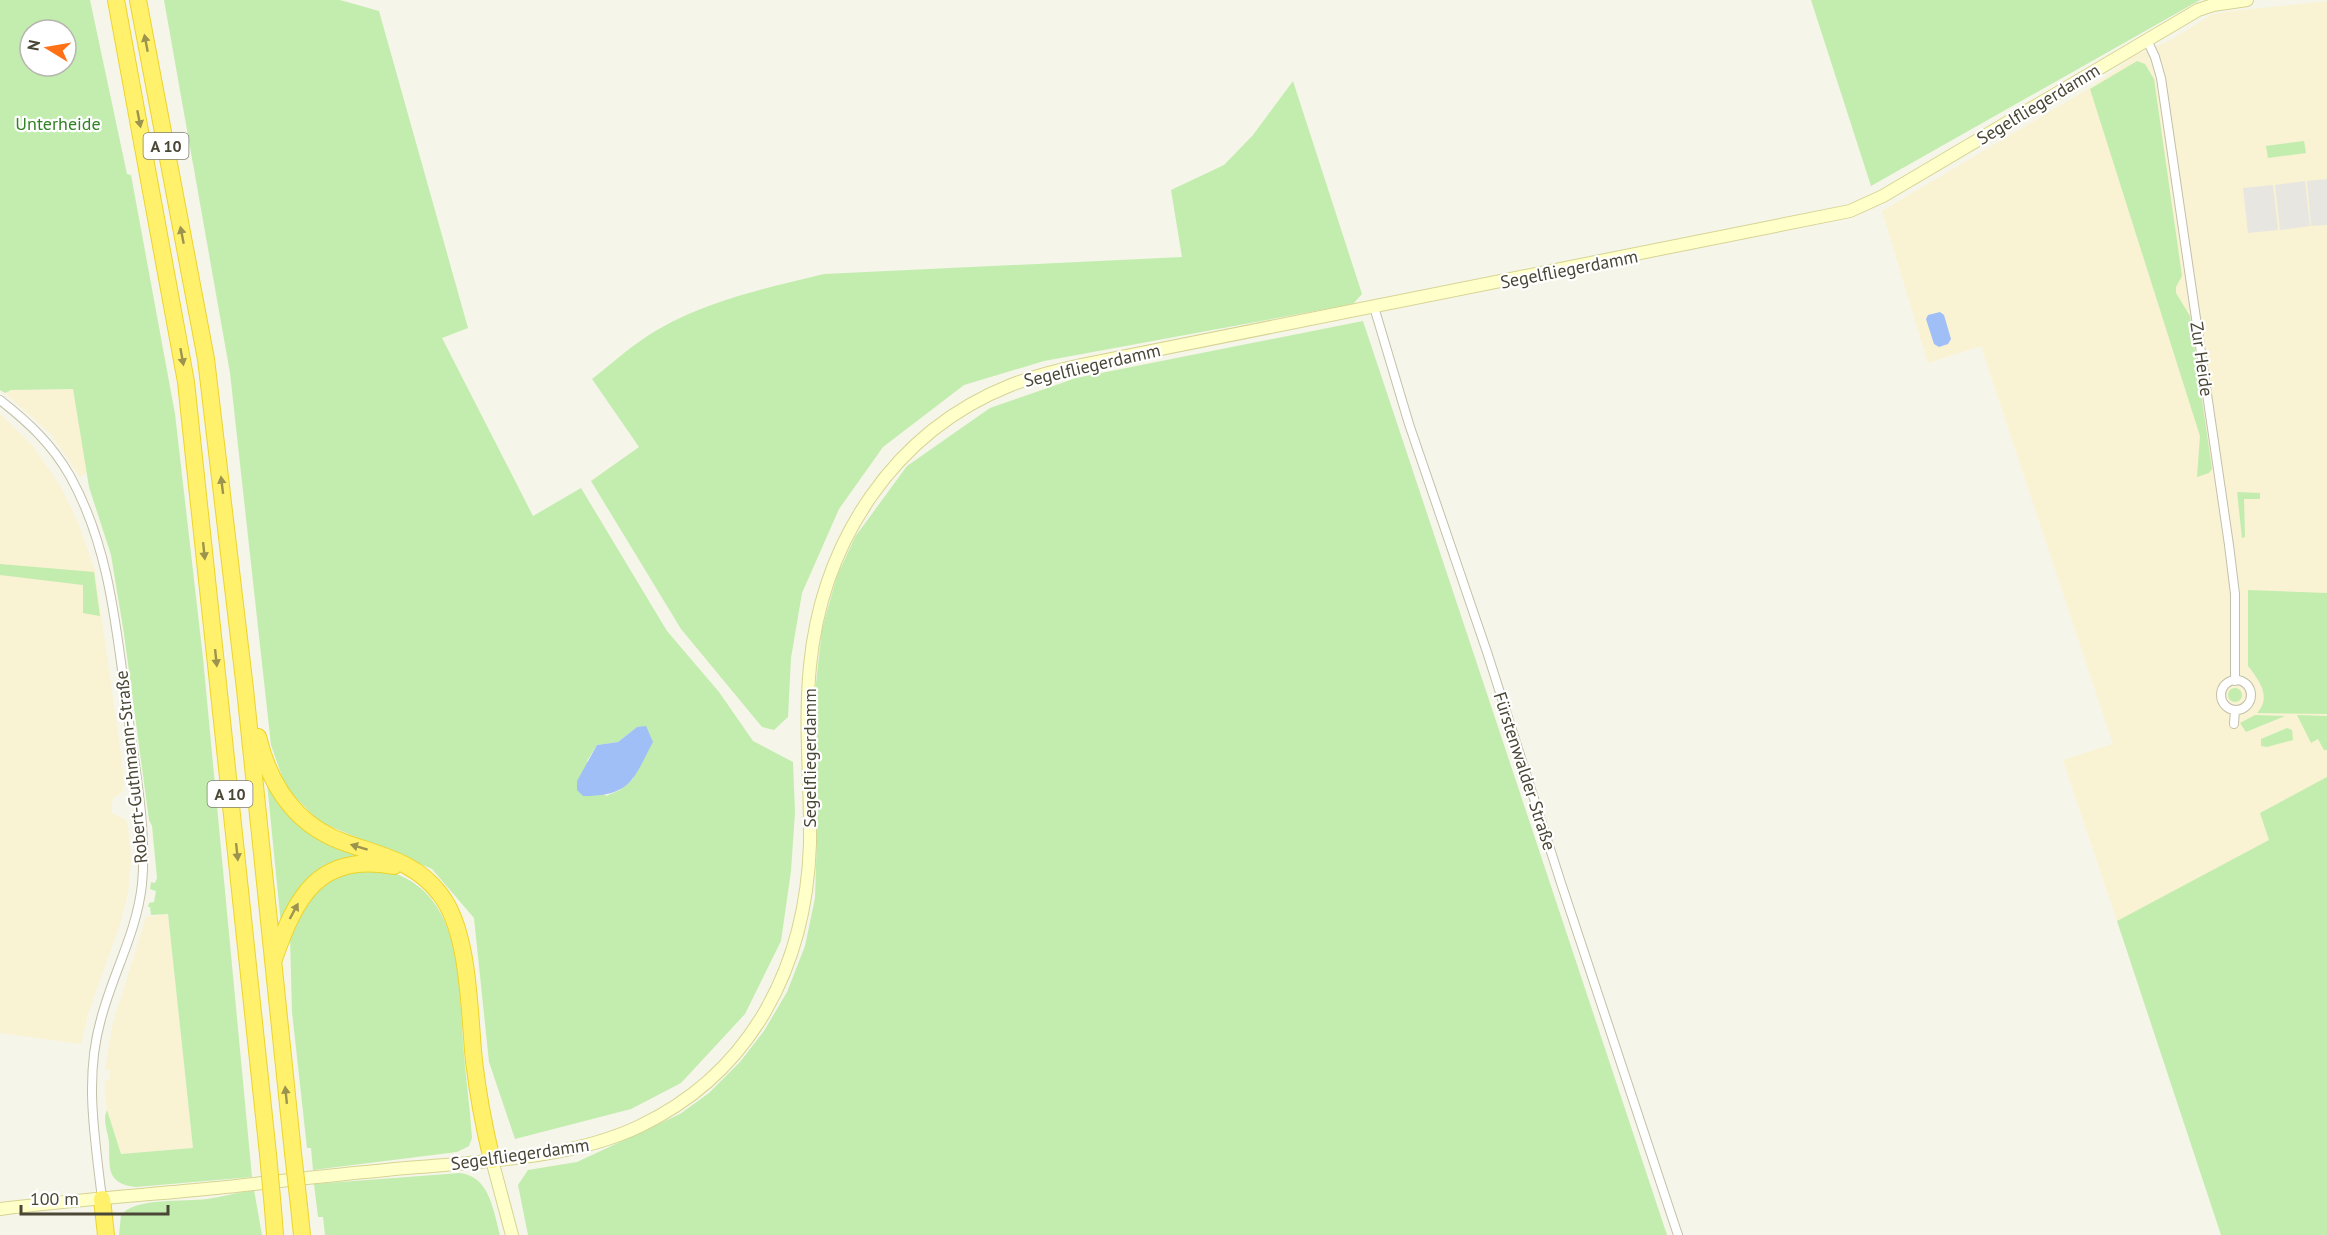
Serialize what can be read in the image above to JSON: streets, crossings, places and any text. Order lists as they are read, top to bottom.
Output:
{
  "streets": {
    "highway": ["A 10"],
    "street": [
      "Segelfliegerdamm",
      "Zur Heide",
      "Robert-Guthmann-Straße",
      "Fürstenwalder Straße"
    ]
  },
  "crossings": [
    ["Segelfliegerdamm", "Zur Heide"],
    ["Segelfliegerdamm", "Robert-Guthmann-Straße"],
    ["Segelfliegerdamm", "Fürstenwalder Straße"]
  ],
  "parks": ["Unterheide"],
  "scale_bar": "100 m",
  "north": "left"
}
